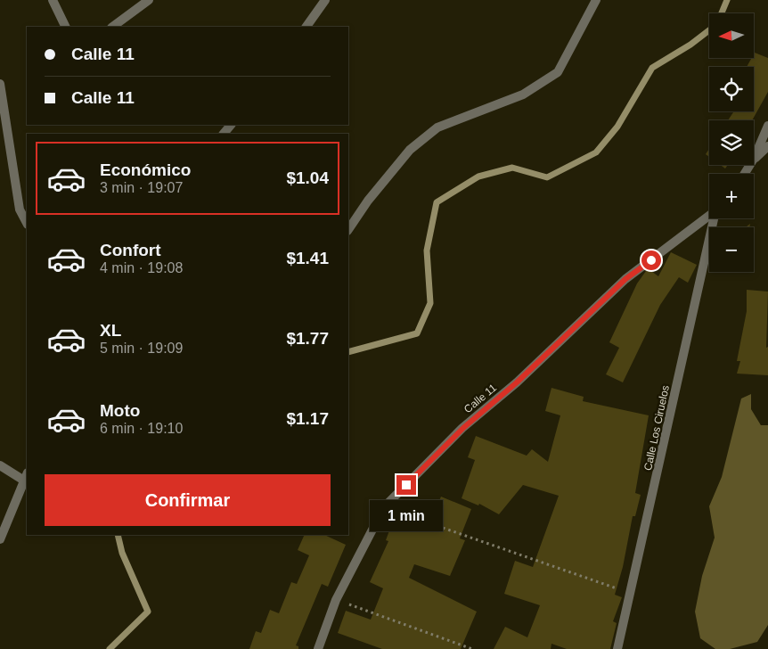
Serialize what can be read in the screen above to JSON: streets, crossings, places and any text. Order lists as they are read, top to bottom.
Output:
{
  "streets": {
    "street": ["Calle 11", "Calle Los Ciruelos"]
  },
  "north": "left",
  "page": {
    "map_buttons": ["+", "−"],
    "banner": ["Calle 11", "Calle 11"],
    "list": [
      {
        "name": "Económico",
        "note": "3 min · 19:07",
        "value": "$1.04"
      },
      {
        "name": "Confort",
        "note": "4 min · 19:08",
        "value": "$1.41"
      },
      {
        "name": "XL",
        "note": "5 min · 19:09",
        "value": "$1.77"
      },
      {
        "name": "Moto",
        "note": "6 min · 19:10",
        "value": "$1.17"
      }
    ],
    "buttons": "Confirmar",
    "bubble": "1 min"
  }
}
